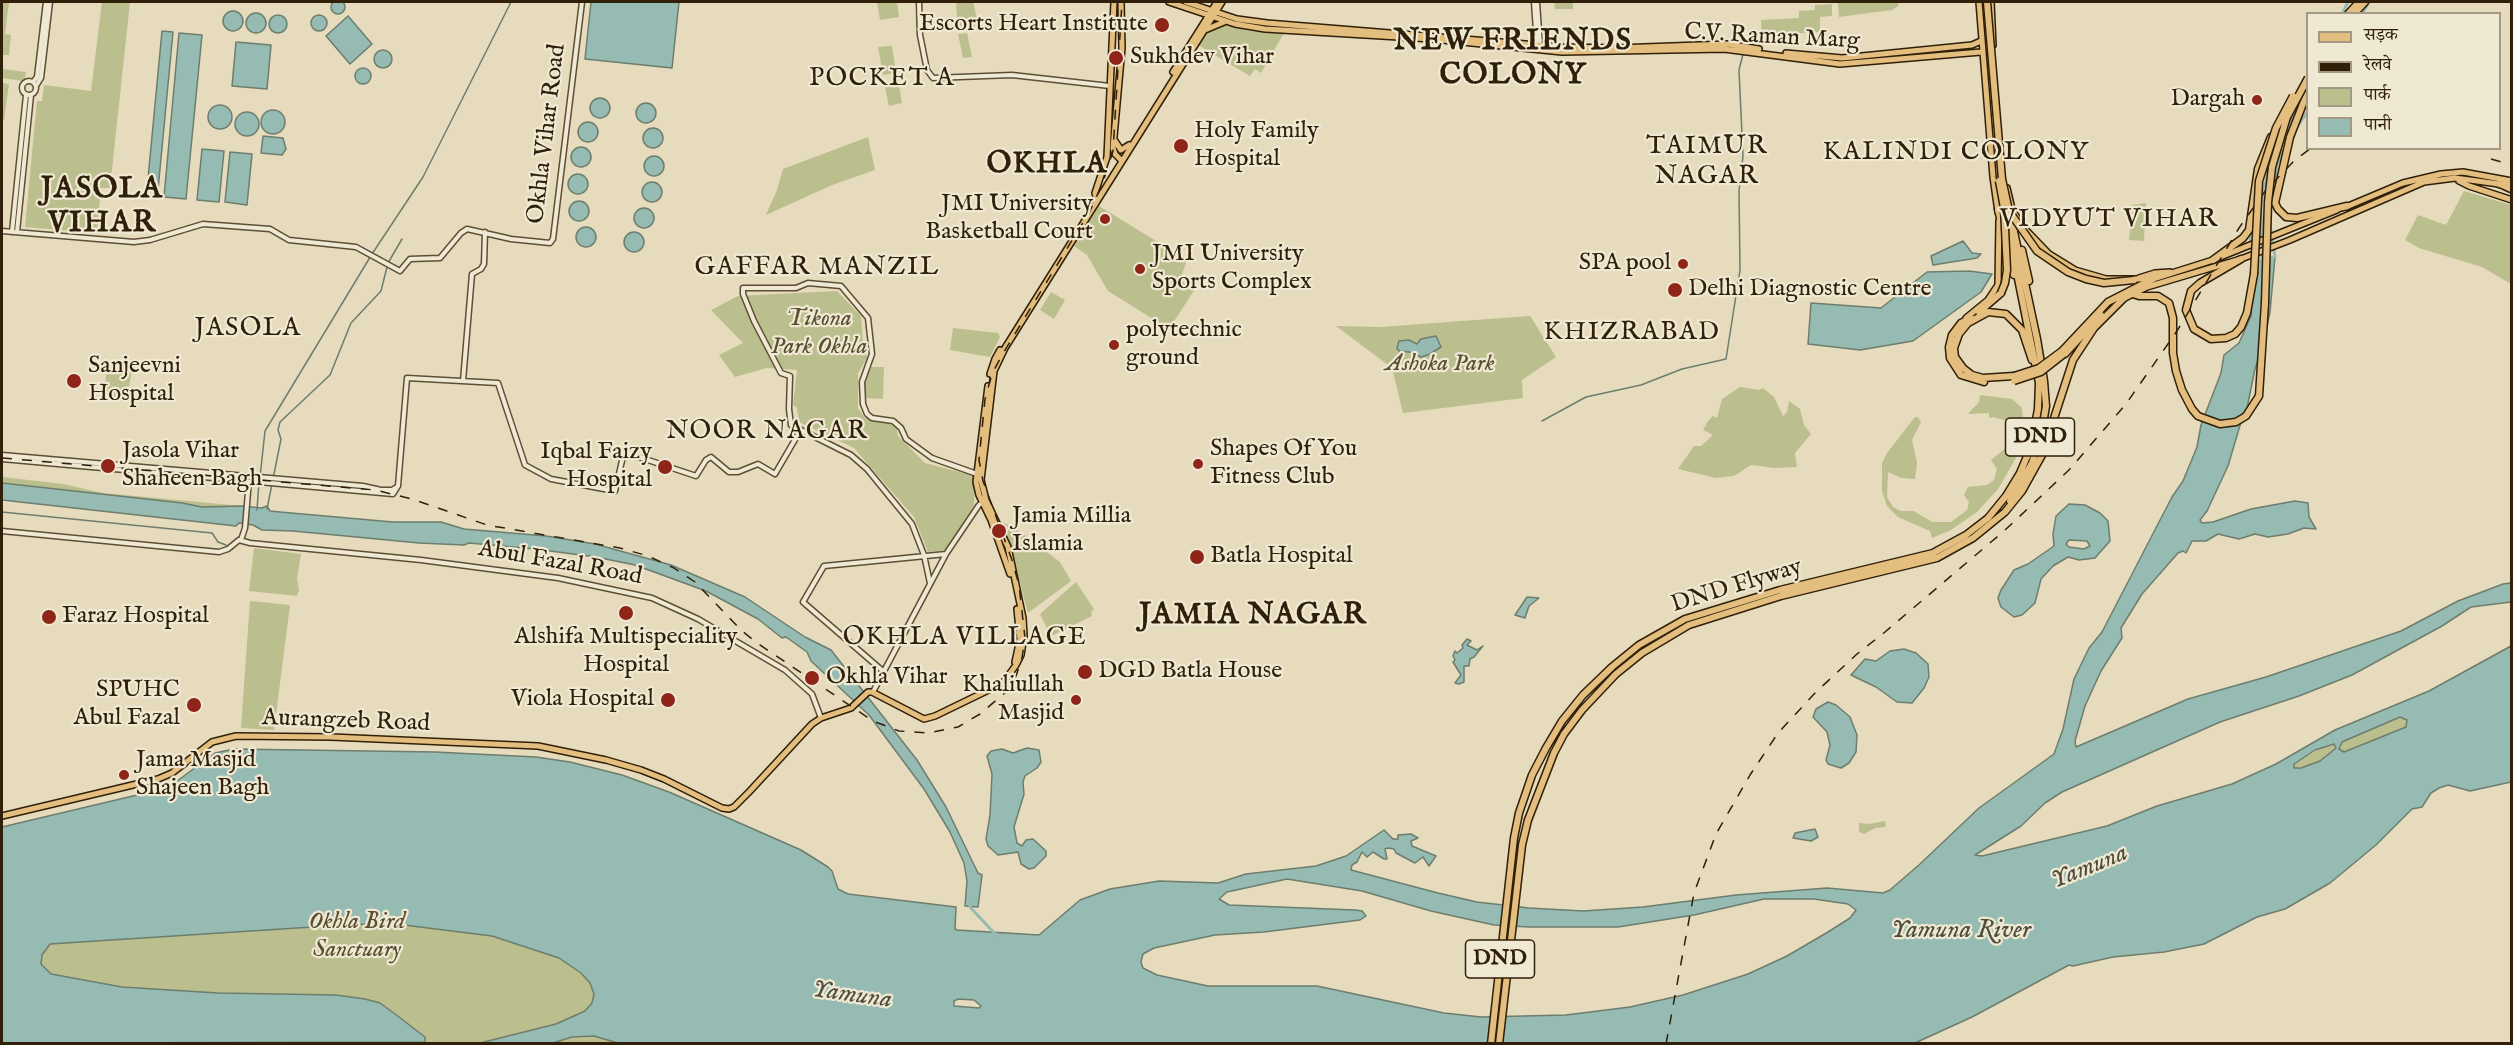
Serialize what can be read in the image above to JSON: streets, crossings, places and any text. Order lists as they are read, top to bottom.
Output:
{
  "streets": {
    "highway": ["DND", "DND Flyway"],
    "main road": ["C.V. Raman Marg", "Aurangzeb Road"],
    "street": ["Okhla Vihar Road", "Abul Fazal Road"]
  },
  "crossings": [
    ["DND", "DND Flyway"],
    ["Abul Fazal Road", "Aurangzeb Road"]
  ],
  "districts": [
    "NEW FRIENDS COLONY",
    "POCKET A",
    "TAIMUR NAGAR",
    "KALINDI COLONY",
    "OKHLA",
    "JASOLA VIHAR",
    "VIDYUT VIHAR",
    "GAFFAR MANZIL",
    "JASOLA",
    "KHIZRABAD",
    "NOOR NAGAR",
    "JAMIA NAGAR",
    "OKHLA VILLAGE"
  ],
  "water": ["Yamuna", "Yamuna River"],
  "parks": ["Tikona Park Okhla", "Ashoka Park", "Okhla Bird Sanctuary"],
  "places": [
    "Escorts Heart Institute",
    "Sukhdev Vihar",
    "Dargah",
    "Holy Family Hospital",
    "JMI University Basketball Court",
    "SPA pool",
    "JMI University Sports Complex",
    "Delhi Diagnostic Centre",
    "polytechnic ground",
    "Sanjeevni Hospital",
    "Shapes Of You Fitness Club",
    "Jasola Vihar Shaheen Bagh",
    "Iqbal Faizy Hospital",
    "Jamia Millia Islamia",
    "Batla Hospital",
    "Alshifa Multispeciality Hospital",
    "Faraz Hospital",
    "DGD Batla House",
    "Okhla Vihar",
    "Viola Hospital",
    "Khaliullah Masjid",
    "SPUHC Abul Fazal",
    "Jama Masjid Shajeen Bagh"
  ],
  "legend": [
    "सड़क",
    "रेलवे",
    "पार्क",
    "पानी"
  ]
}
